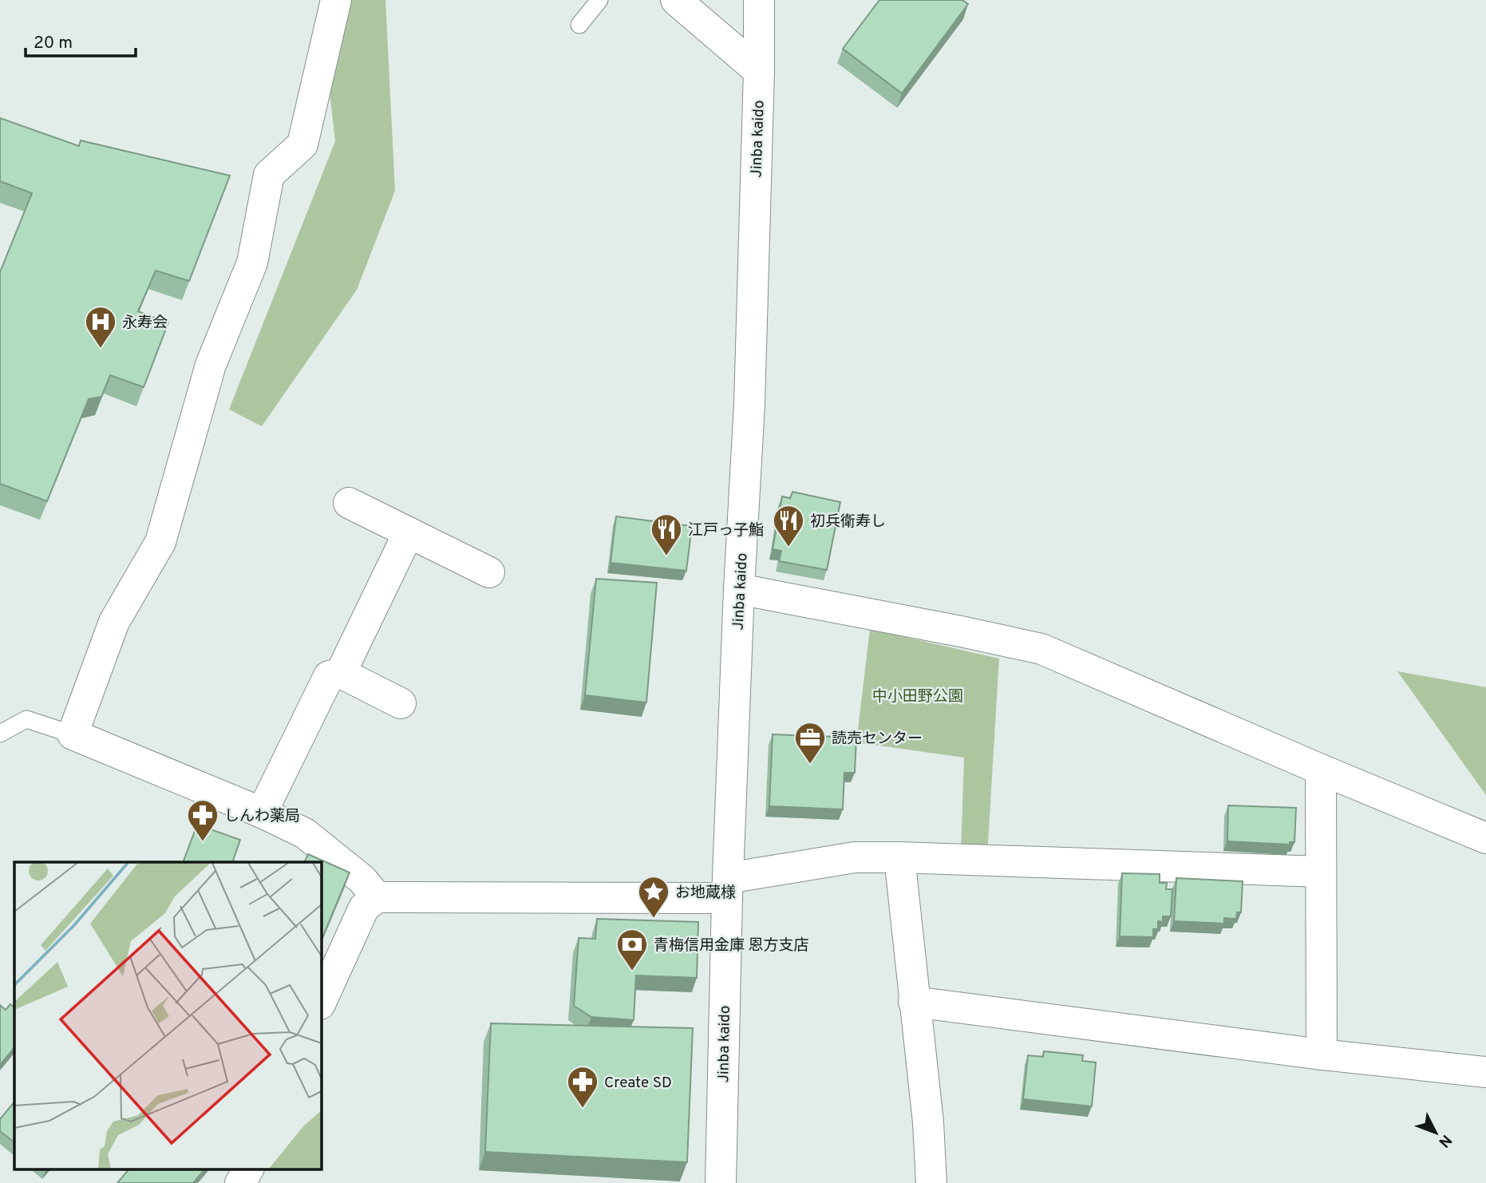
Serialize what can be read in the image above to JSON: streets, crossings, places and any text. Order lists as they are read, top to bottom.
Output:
{
  "streets": {
    "street": ["Jinba kaido"]
  },
  "parks": ["中小田野公園"],
  "places": {
    "hospital": ["永寿会"],
    "restaurant": ["初兵衛寿し", "江戸っ子鮨"],
    "office": ["読売センター"],
    "pharmacy": ["しんわ薬局", "Create SD"],
    "place": ["お地蔵様"],
    "bank": ["青梅信用金庫 恩方支店"]
  },
  "scale_bar": "20 m",
  "north": "bottom right"
}
